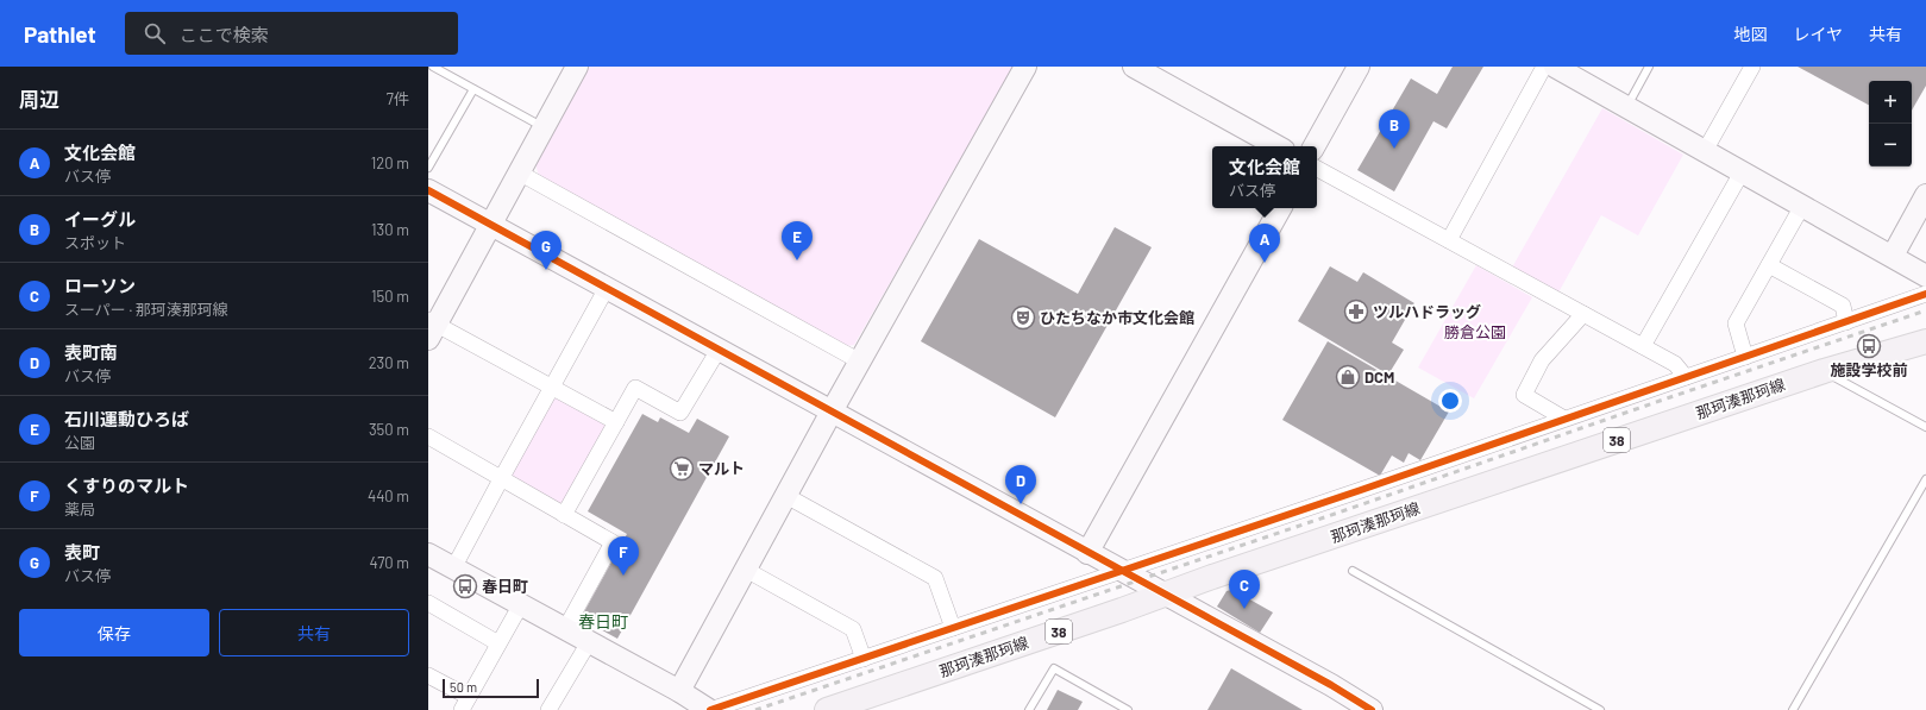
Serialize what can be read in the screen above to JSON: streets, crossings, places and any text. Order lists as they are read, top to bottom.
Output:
{
  "streets": {
    "main road": ["那珂湊那珂線", "38"]
  },
  "districts": ["春日町"],
  "parks": ["勝倉公園"],
  "places": {
    "pharmacy": ["ツルハドラッグ"],
    "theatre": ["ひたちなか市文化会館"],
    "bus stop": ["施設学校前", "春日町"],
    "shop": ["DCM"],
    "supermarket": ["マルト"]
  },
  "scale_bar": "50 m",
  "page": {
    "header": "Pathlet",
    "search": "ここで検索",
    "nav": ["地図", "レイヤ", "共有"],
    "heading": ["周辺", "7件"],
    "map_buttons": ["+", "−"],
    "pins": [
      "B",
      "E",
      "A",
      "G",
      "D",
      "F",
      "C"
    ],
    "list": [
      {
        "mark": "A",
        "name": "文化会館",
        "note": "バス停",
        "value": "120 m"
      },
      {
        "mark": "B",
        "name": "イーグル",
        "note": "スポット",
        "value": "130 m"
      },
      {
        "mark": "C",
        "name": "ローソン",
        "note": "スーパー · 那珂湊那珂線",
        "value": "150 m"
      },
      {
        "mark": "D",
        "name": "表町南",
        "note": "バス停",
        "value": "230 m"
      },
      {
        "mark": "E",
        "name": "石川運動ひろば",
        "note": "公園",
        "value": "350 m"
      },
      {
        "mark": "F",
        "name": "くすりのマルト",
        "note": "薬局",
        "value": "440 m"
      },
      {
        "mark": "G",
        "name": "表町",
        "note": "バス停",
        "value": "470 m"
      }
    ],
    "popup": ["文化会館", "バス停"],
    "buttons": ["保存", "共有"],
    "scale": "50 m"
  }
}
